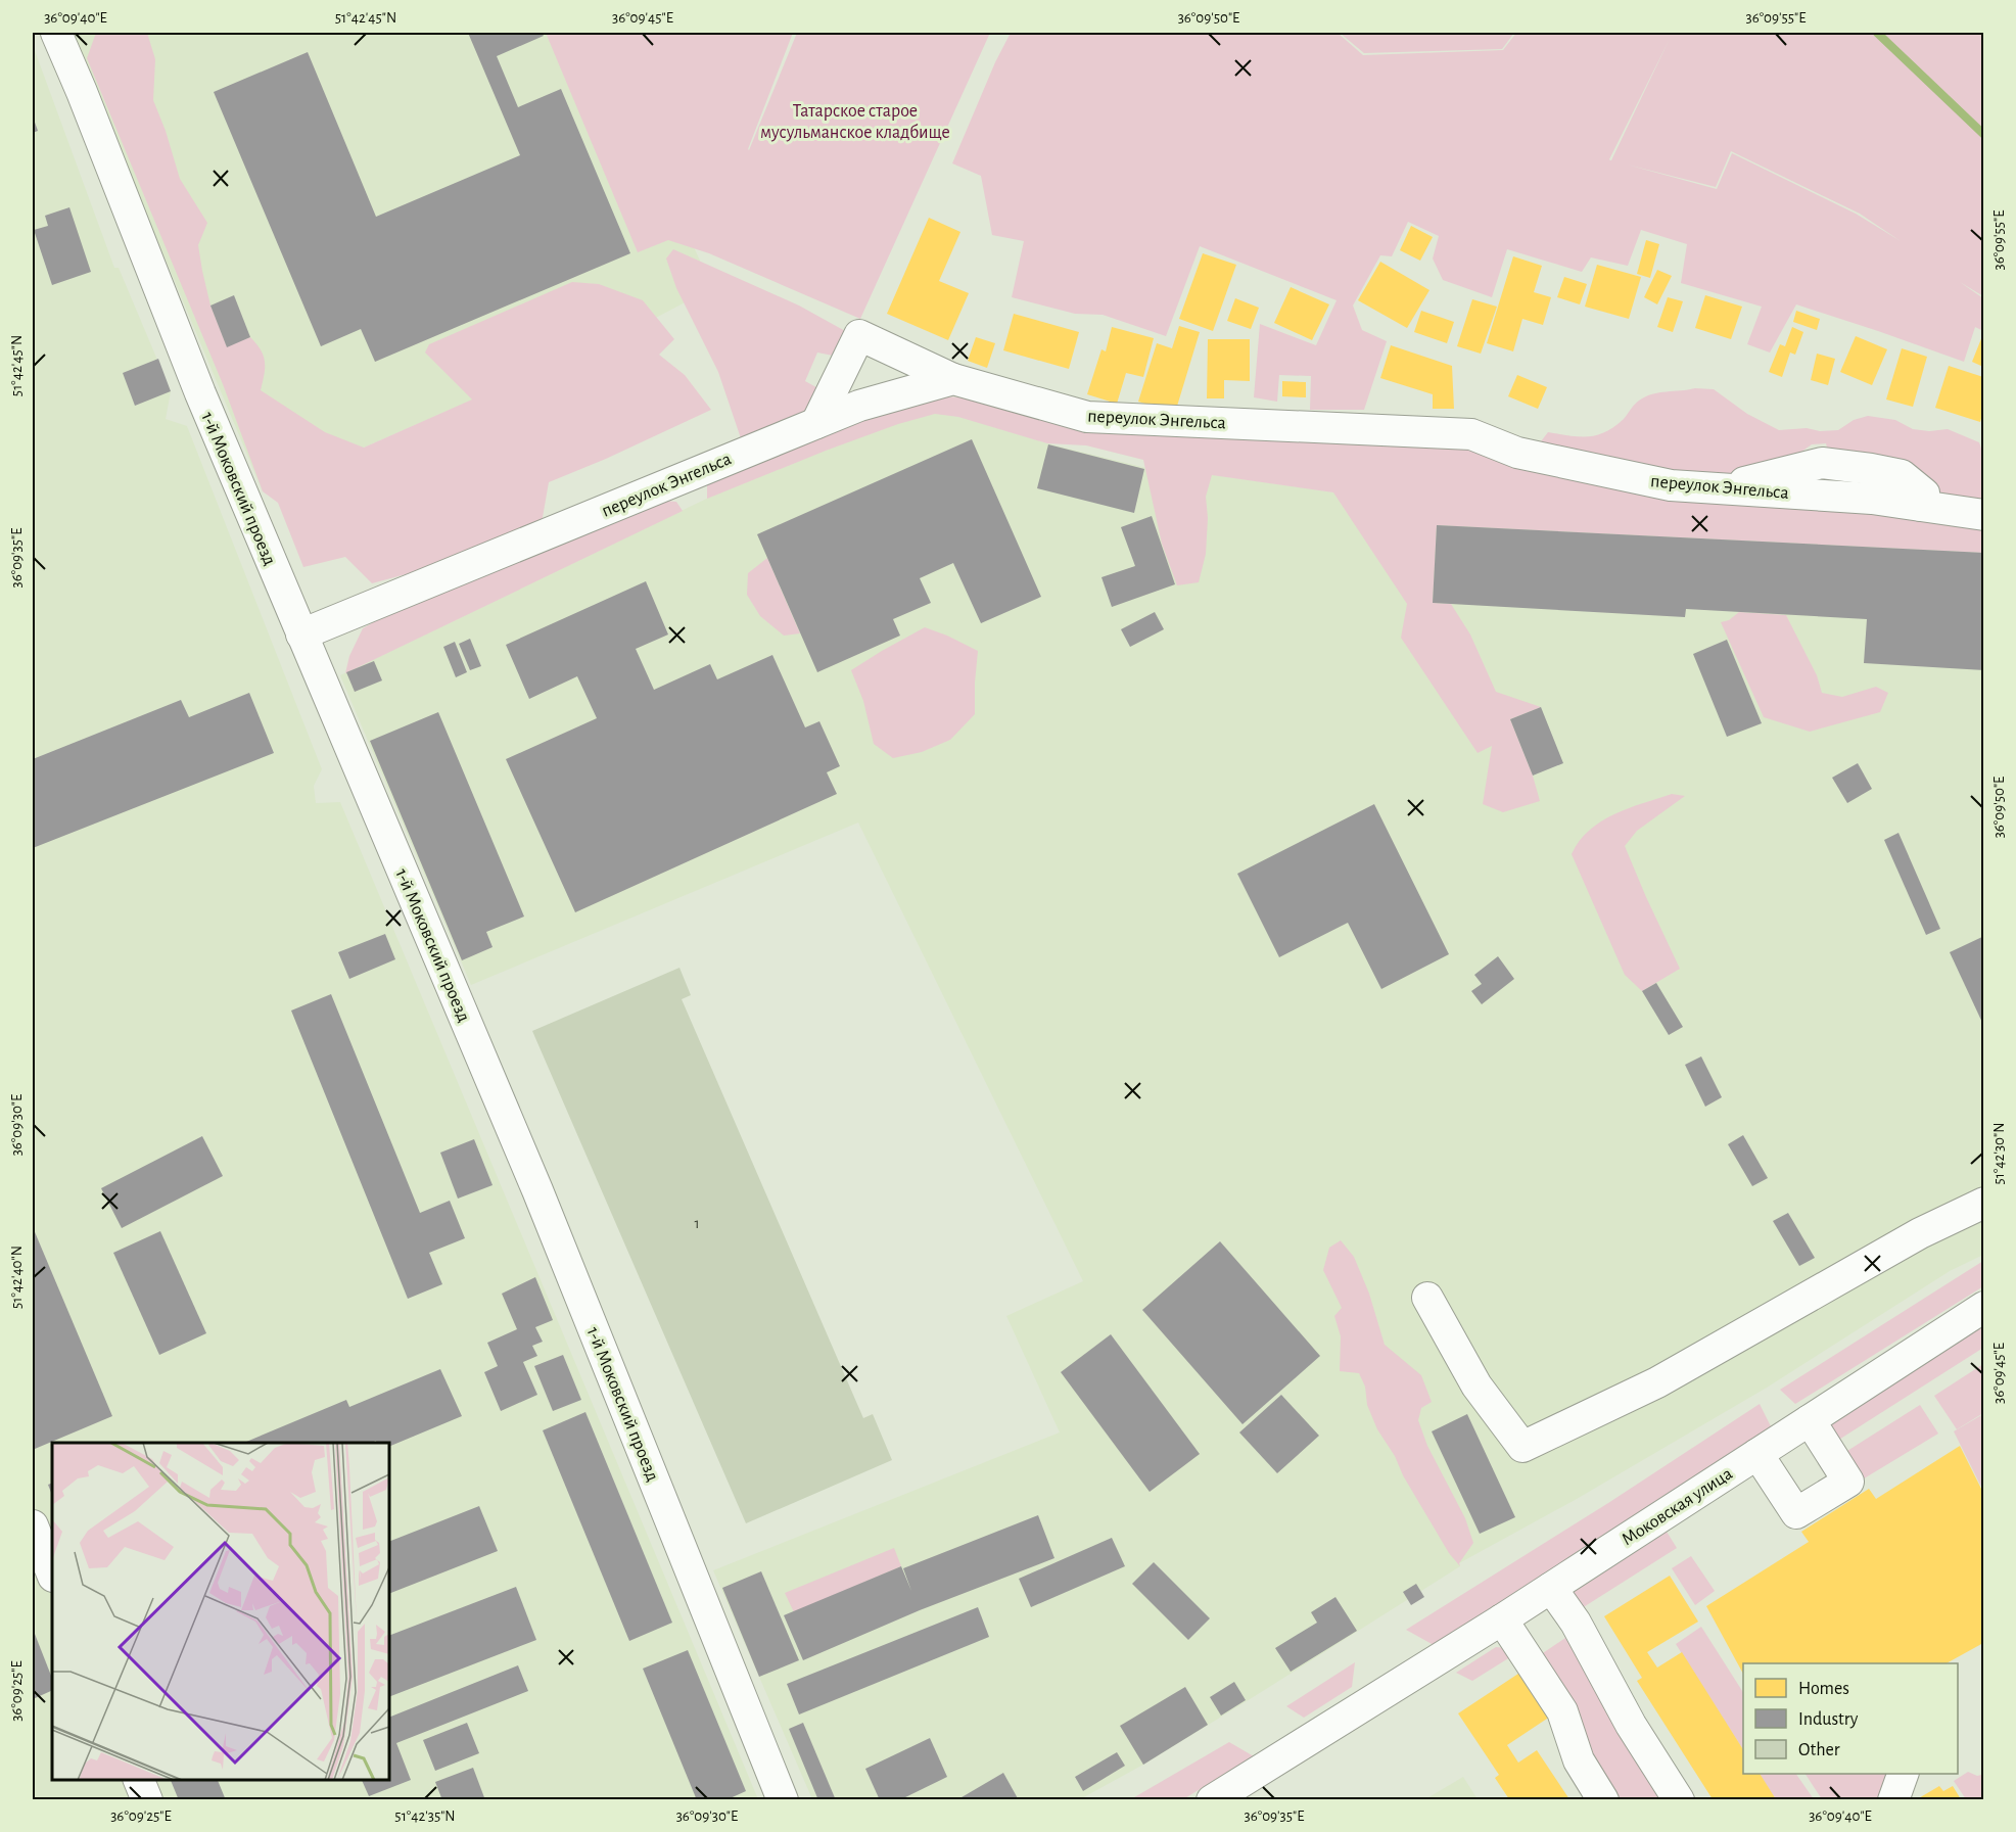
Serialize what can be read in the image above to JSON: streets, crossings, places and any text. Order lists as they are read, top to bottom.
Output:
{
  "streets": {
    "street": ["переулок Энгельса", "1-й Моковский проезд", "Моковская улица"]
  },
  "crossings": [
    ["переулок Энгельса", "1-й Моковский проезд"]
  ],
  "parks": ["Татарское старое мусульманское кладбище"],
  "house_numbers": ["1"],
  "legend": ["Homes", "Industry", "Other"],
  "coordinates": [
    "36°09'40\"E",
    "51°42'45\"N",
    "36°09'45\"E",
    "36°09'50\"E",
    "36°09'55\"E",
    "36°09'35\"E",
    "36°09'30\"E",
    "51°42'30\"N",
    "51°42'40\"N",
    "36°09'25\"E",
    "51°42'35\"N"
  ]
}
